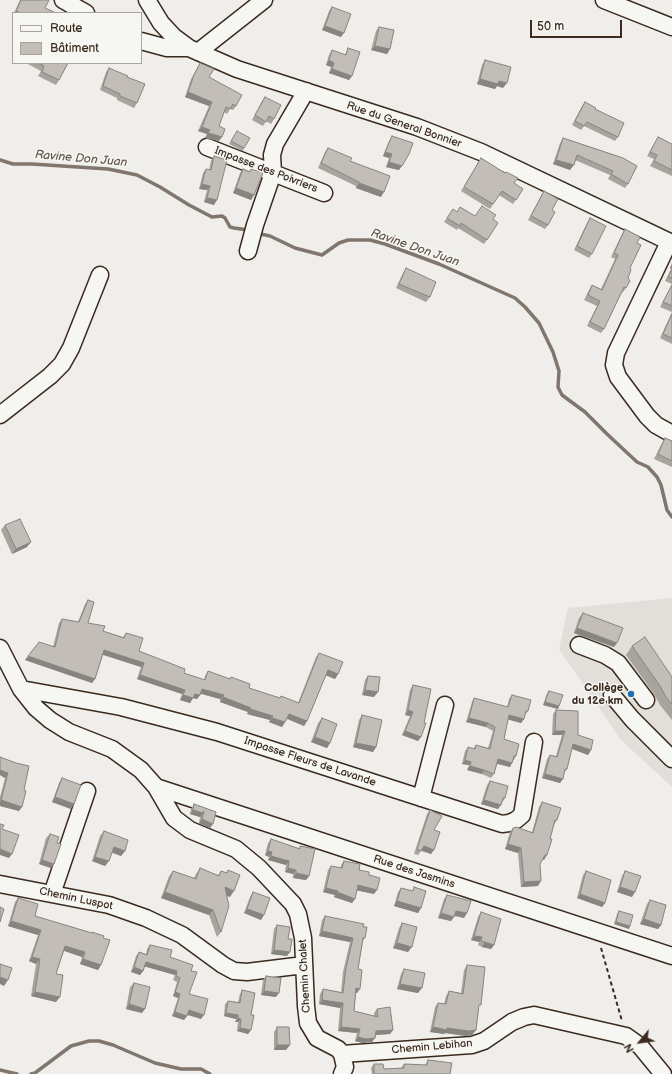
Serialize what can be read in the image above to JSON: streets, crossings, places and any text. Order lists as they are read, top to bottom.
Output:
{
  "streets": {
    "street": [
      "Rue du General Bonnier",
      "Impasse des Poivriers",
      "Impasse Fleurs de Lavande",
      "Rue des Jasmins",
      "Chemin Luspot",
      "Chemin Chalet",
      "Chemin Lebihan"
    ]
  },
  "crossings": [
    ["Impasse Fleurs de Lavande", "Chemin Chalet"],
    ["Rue des Jasmins", "Chemin Chalet"],
    ["Chemin Luspot", "Chemin Chalet"],
    ["Chemin Chalet", "Chemin Lebihan"]
  ],
  "water": ["Ravine Don Juan"],
  "places": ["Collège du 12e km"],
  "legend": ["Route", "Bâtiment"],
  "scale_bar": "50 m",
  "north": "bottom left"
}
